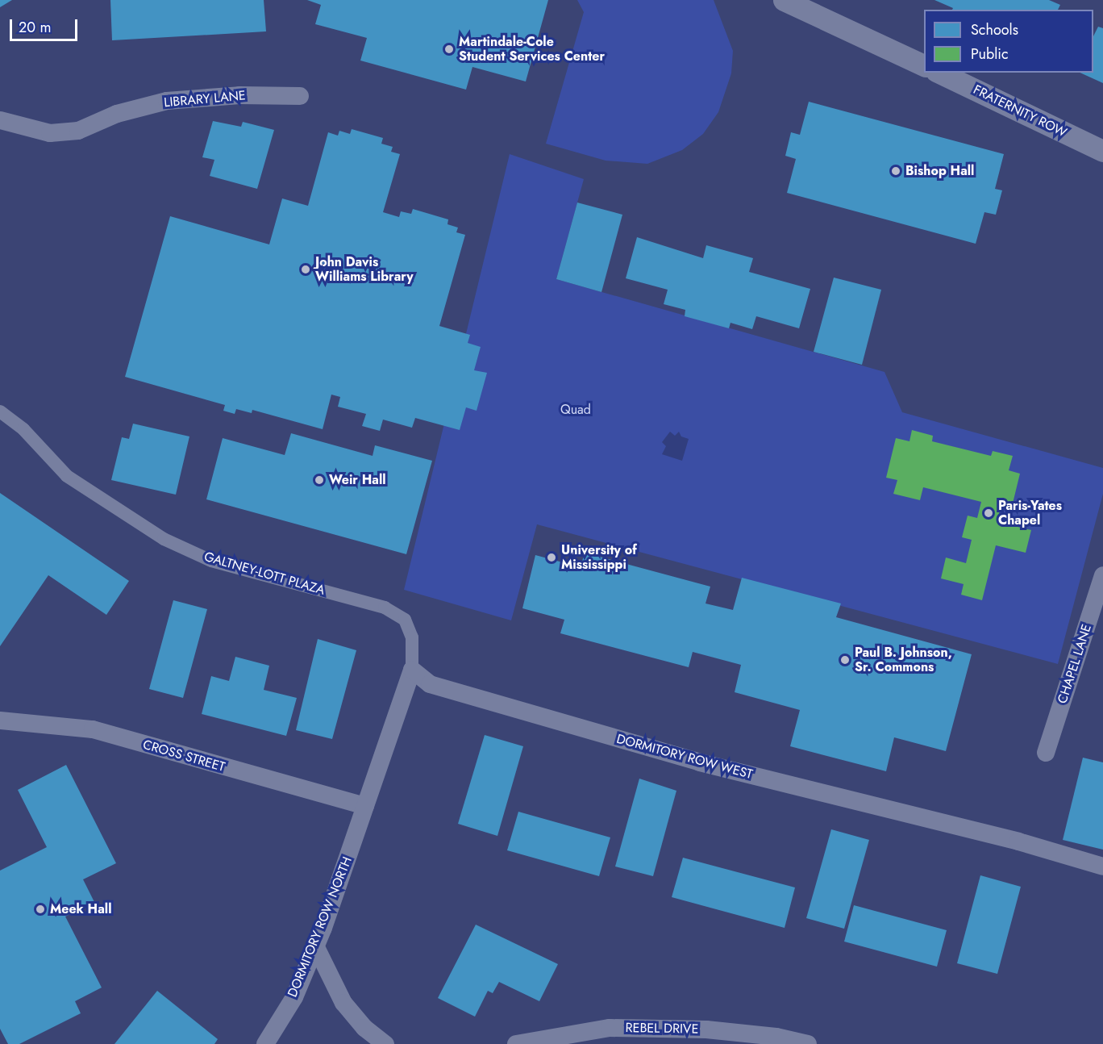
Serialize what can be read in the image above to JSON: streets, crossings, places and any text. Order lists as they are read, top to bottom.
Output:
{
  "streets": {
    "street": [
      "LIBRARY LANE",
      "FRATERNITY ROW",
      "GALTNEY-LOTT PLAZA",
      "CHAPEL LANE",
      "CROSS STREET",
      "DORMITORY ROW WEST",
      "DORMITORY ROW NORTH",
      "REBEL DRIVE"
    ]
  },
  "crossings": [
    ["GALTNEY-LOTT PLAZA", "DORMITORY ROW WEST"],
    ["CROSS STREET", "DORMITORY ROW NORTH"]
  ],
  "parks": ["Quad"],
  "places": [
    "Martindale-Cole Student Services Center",
    "Bishop Hall",
    "John Davis Williams Library",
    "Weir Hall",
    "Paris-Yates Chapel",
    "University of Mississippi",
    "Paul B. Johnson, Sr. Commons",
    "Meek Hall"
  ],
  "legend": ["Schools", "Public"],
  "scale_bar": "20 m"
}
